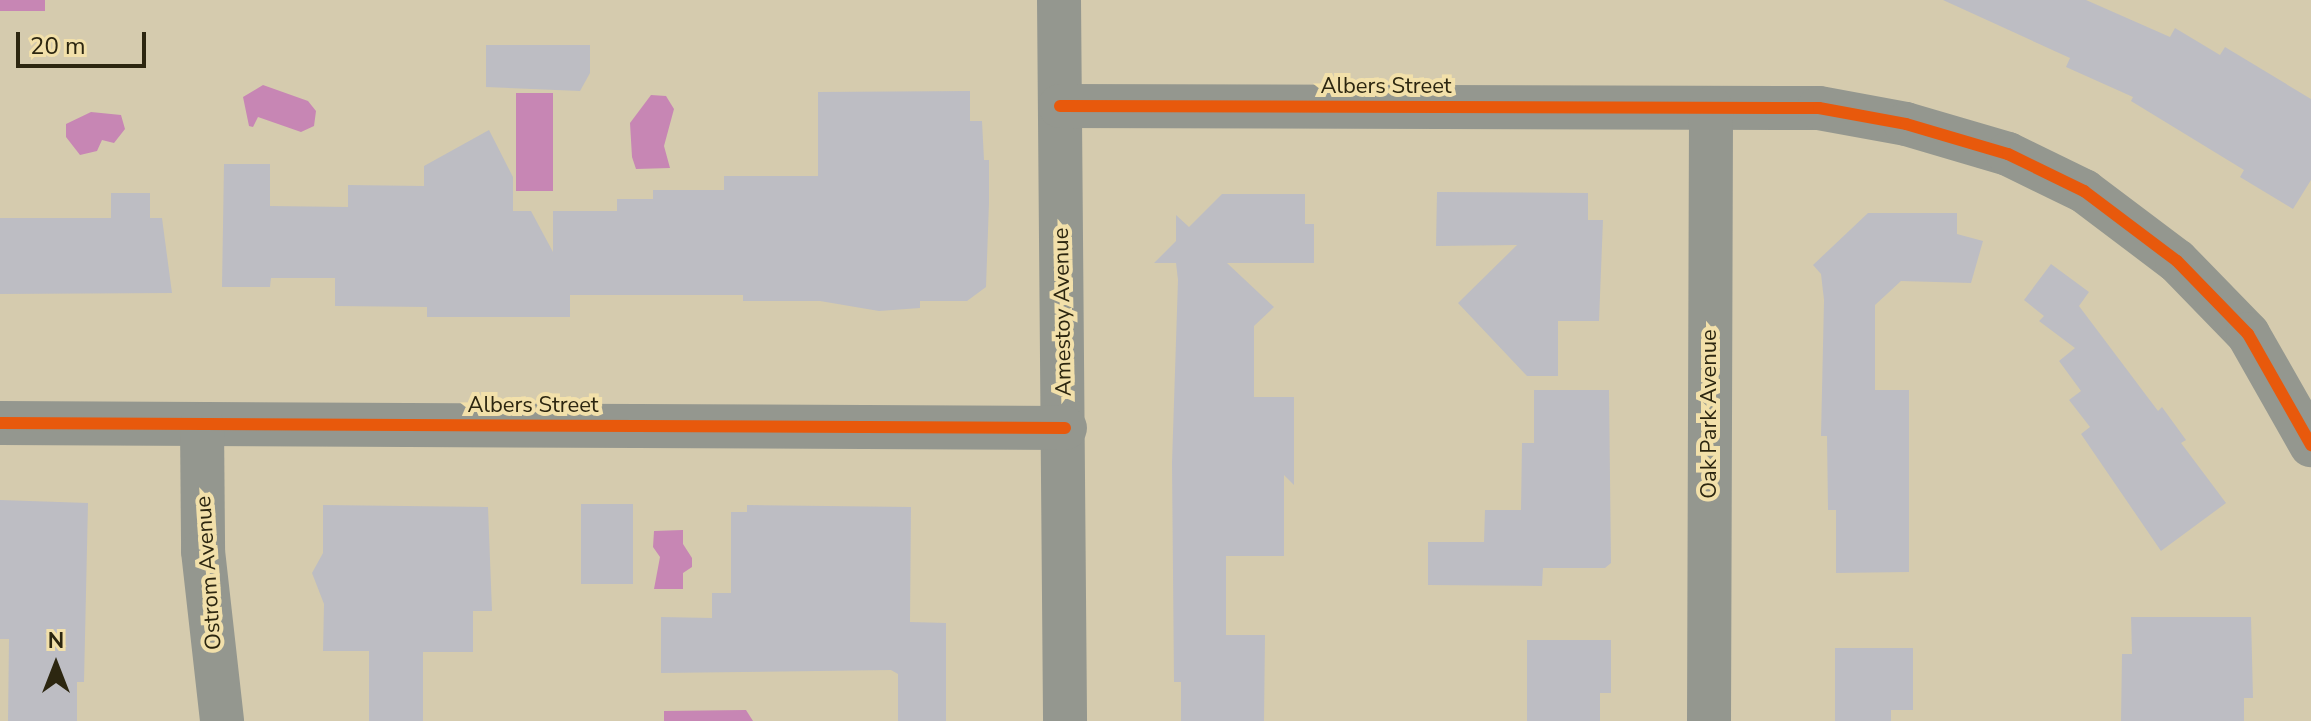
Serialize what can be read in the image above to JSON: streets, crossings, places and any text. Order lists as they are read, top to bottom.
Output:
{
  "streets": {
    "street": [
      "Albers Street",
      "Amestoy Avenue",
      "Oak Park Avenue",
      "Ostrom Avenue"
    ]
  },
  "crossings": [
    ["Albers Street", "Amestoy Avenue"],
    ["Albers Street", "Oak Park Avenue"],
    ["Albers Street", "Ostrom Avenue"]
  ],
  "scale_bar": "20 m",
  "north": "top"
}
